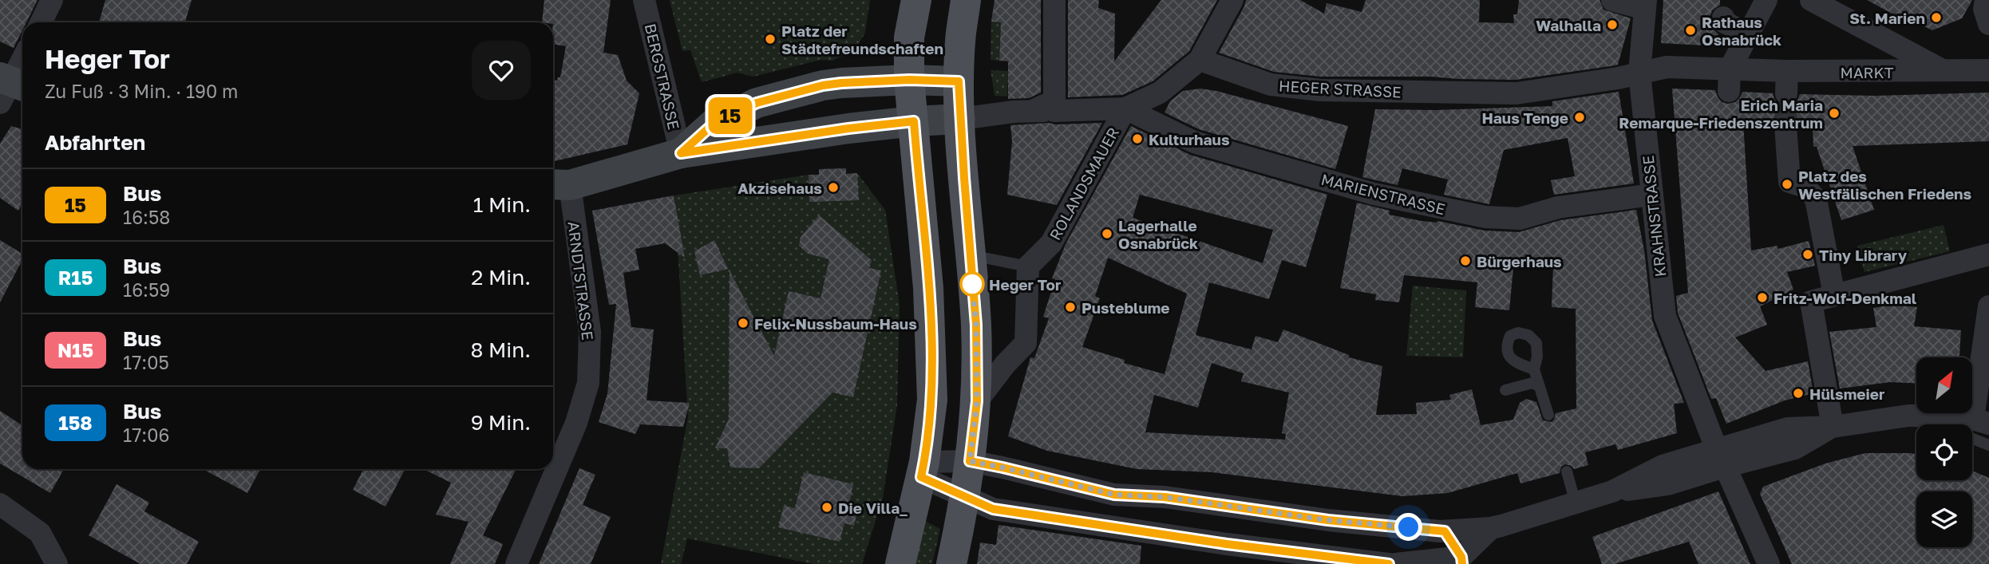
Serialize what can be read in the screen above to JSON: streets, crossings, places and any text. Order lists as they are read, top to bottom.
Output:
{
  "streets": {
    "street": [
      "MARKT",
      "BERGSTRASSE",
      "HEGER STRASSE",
      "ROLANDSMAUER",
      "MARIENSTRASSE",
      "KRAHNSTRASSE",
      "ARNDTSTRASSE"
    ]
  },
  "crossings": [
    ["MARKT", "HEGER STRASSE"],
    ["MARKT", "KRAHNSTRASSE"],
    ["HEGER STRASSE", "KRAHNSTRASSE"],
    ["ROLANDSMAUER", "MARIENSTRASSE"],
    ["MARIENSTRASSE", "KRAHNSTRASSE"]
  ],
  "places": [
    "St. Marien",
    "Walhalla",
    "Rathaus Osnabrück",
    "Platz der Städtefreundschaften",
    "Erich Maria Remarque-Friedenszentrum",
    "Haus Tenge",
    "Kulturhaus",
    "Platz des Westfälischen Friedens",
    "Akzisehaus",
    "Lagerhalle Osnabrück",
    "Tiny Library",
    "Bürgerhaus",
    "Heger Tor",
    "Fritz-Wolf-Denkmal",
    "Pusteblume",
    "Felix-Nussbaum-Haus",
    "Hülsmeier",
    "Die Villa_"
  ],
  "lines": ["bus line 15"],
  "north": "top right",
  "page": {
    "on_map": "15",
    "heading": [
      ["Heger Tor", "Zu Fuß · 3 Min. · 190 m"],
      "Abfahrten"
    ],
    "list": [
      {
        "mark": "15",
        "name": "Bus",
        "note": "16:58",
        "value": "1 Min."
      },
      {
        "mark": "R15",
        "name": "Bus",
        "note": "16:59",
        "value": "2 Min."
      },
      {
        "mark": "N15",
        "name": "Bus",
        "note": "17:05",
        "value": "8 Min."
      },
      {
        "mark": "158",
        "name": "Bus",
        "note": "17:06",
        "value": "9 Min."
      }
    ]
  }
}
